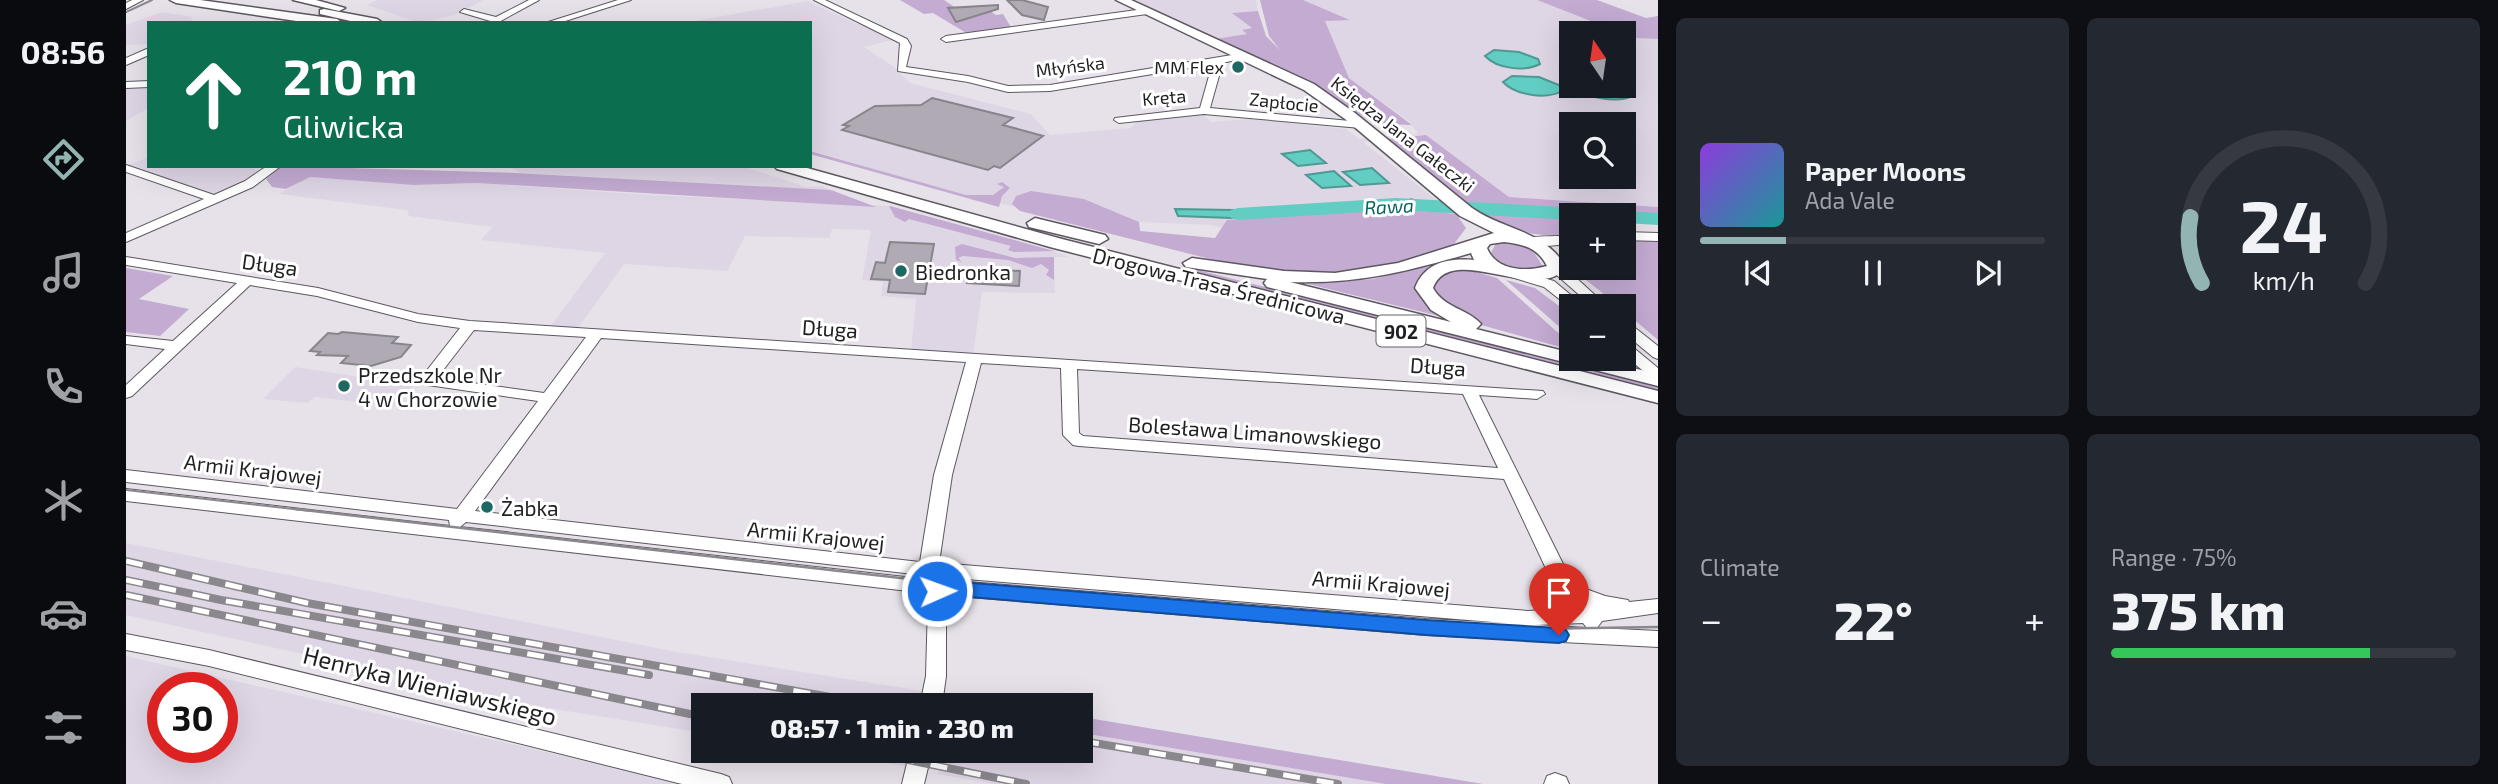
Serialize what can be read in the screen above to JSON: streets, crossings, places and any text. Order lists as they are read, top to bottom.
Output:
{
  "streets": {
    "main road": ["Księdza Jana Gałeczki", "Drogowa Trasa Średnicowa", "902"],
    "street": [
      "Młyńska",
      "Kręta",
      "Zapłocie",
      "Długa",
      "Bolesława Limanowskiego",
      "Armii Krajowej",
      "Henryka Wieniawskiego"
    ]
  },
  "crossings": [
    ["Młyńska", "Kręta"],
    ["Młyńska", "Księdza Jana Gałeczki"],
    ["Kręta", "Zapłocie"],
    ["Zapłocie", "Księdza Jana Gałeczki"],
    ["Długa", "Bolesława Limanowskiego"]
  ],
  "water": ["Rawa"],
  "places": [
    "MM Flex",
    "Biedronka",
    "Przedszkole Nr 4 w Chorzowie",
    "Żabka"
  ],
  "north": "top",
  "page": {
    "tabs": "08:56",
    "map_buttons": ["+", "−"],
    "turn": ["210 m", "Gliwicka"],
    "song": ["Paper Moons", "Ada Vale"],
    "tile": [
      "Climate",
      ["Range · 75%", "375 km"]
    ],
    "heat": ["−", "22°", "+"],
    "limit": "30",
    "trip": "08:57 · 1 min · 230 m",
    "gauge": ["24", "km/h"]
  }
}
